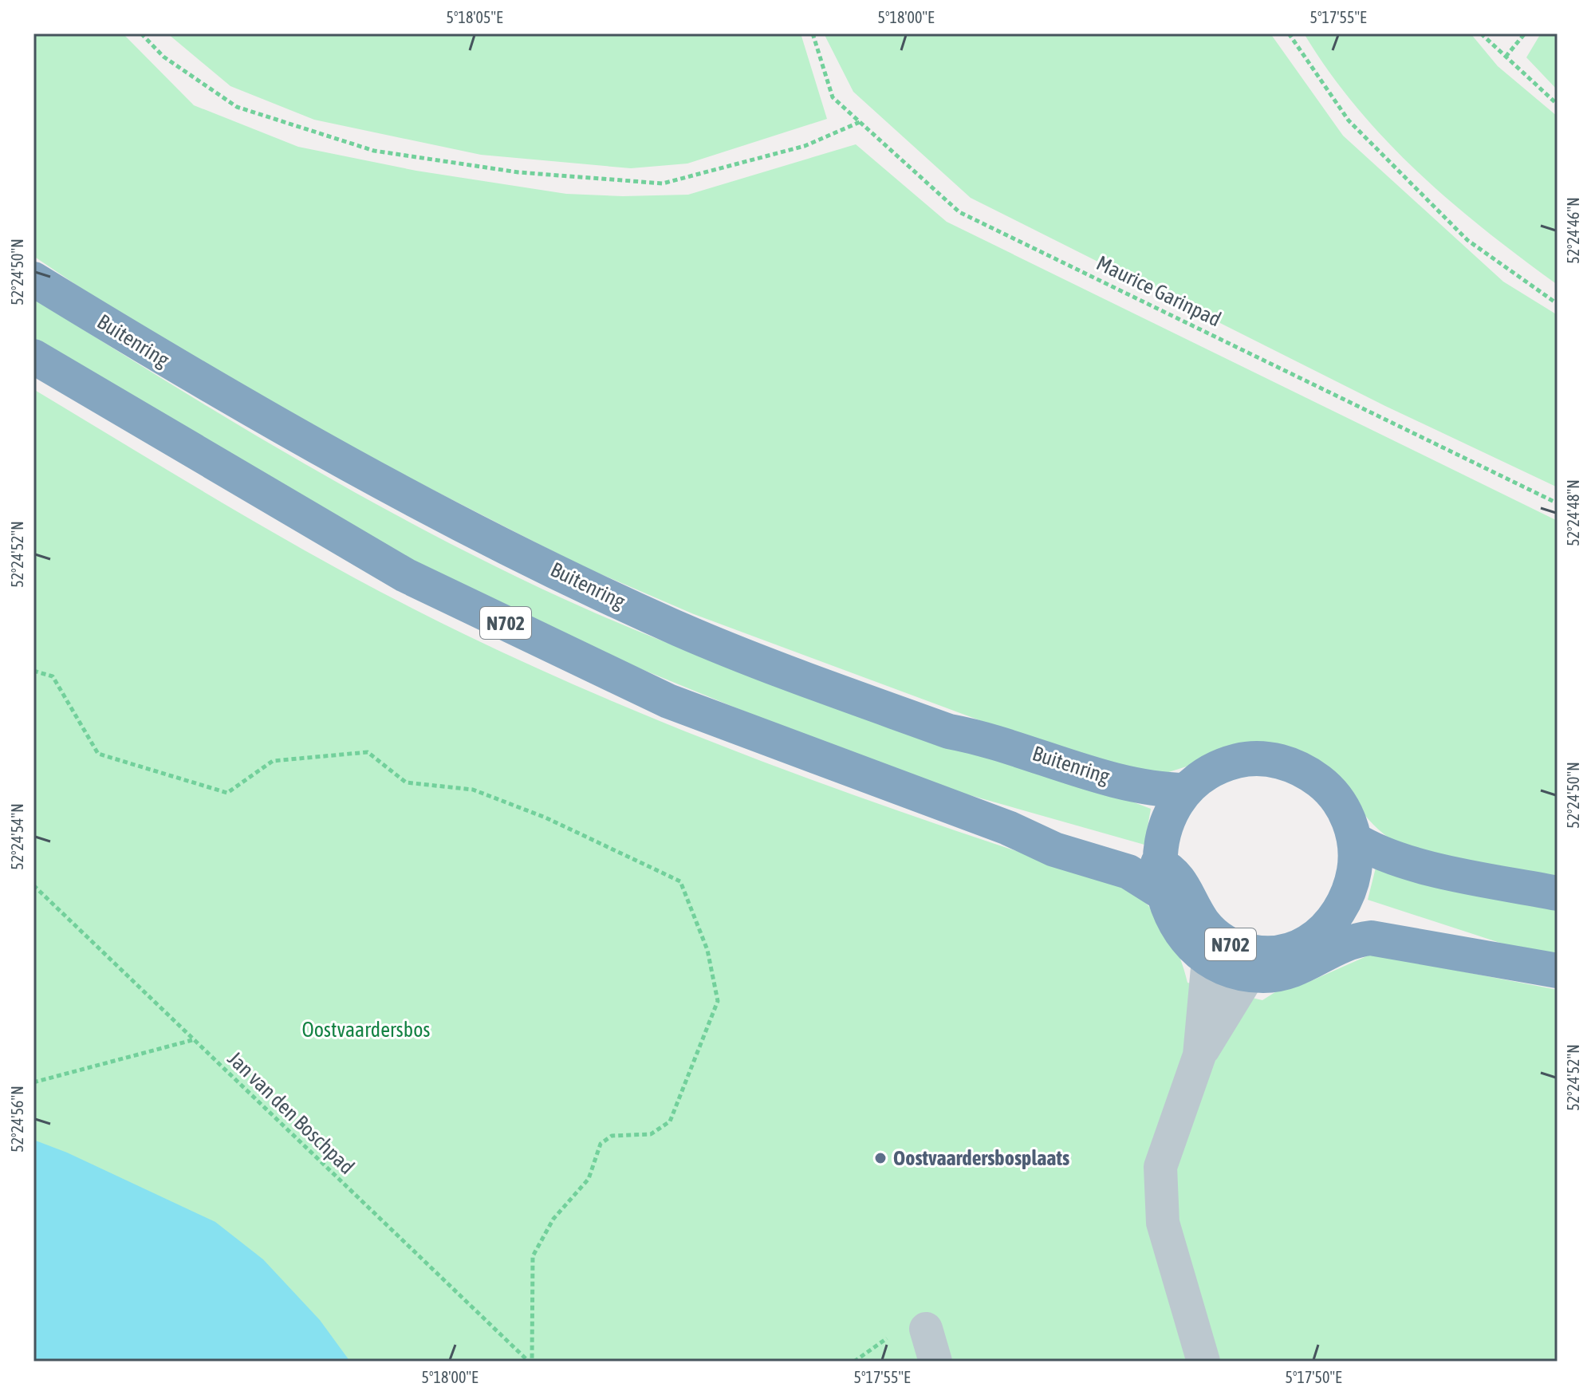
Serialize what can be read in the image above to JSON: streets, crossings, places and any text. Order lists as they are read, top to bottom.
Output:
{
  "streets": {
    "highway": ["Buitenring", "N702"],
    "path": ["Maurice Garinpad", "Jan van den Boschpad"]
  },
  "crossings": [
    ["Buitenring", "N702"]
  ],
  "parks": ["Oostvaardersbos"],
  "places": ["Oostvaardersbosplaats"],
  "coordinates": [
    "5°18'05\"E",
    "5°18'00\"E",
    "5°17'55\"E",
    "52°24'46\"N",
    "52°24'50\"N",
    "52°24'48\"N",
    "52°24'52\"N",
    "52°24'54\"N",
    "52°24'56\"N",
    "5°17'50\"E"
  ]
}
